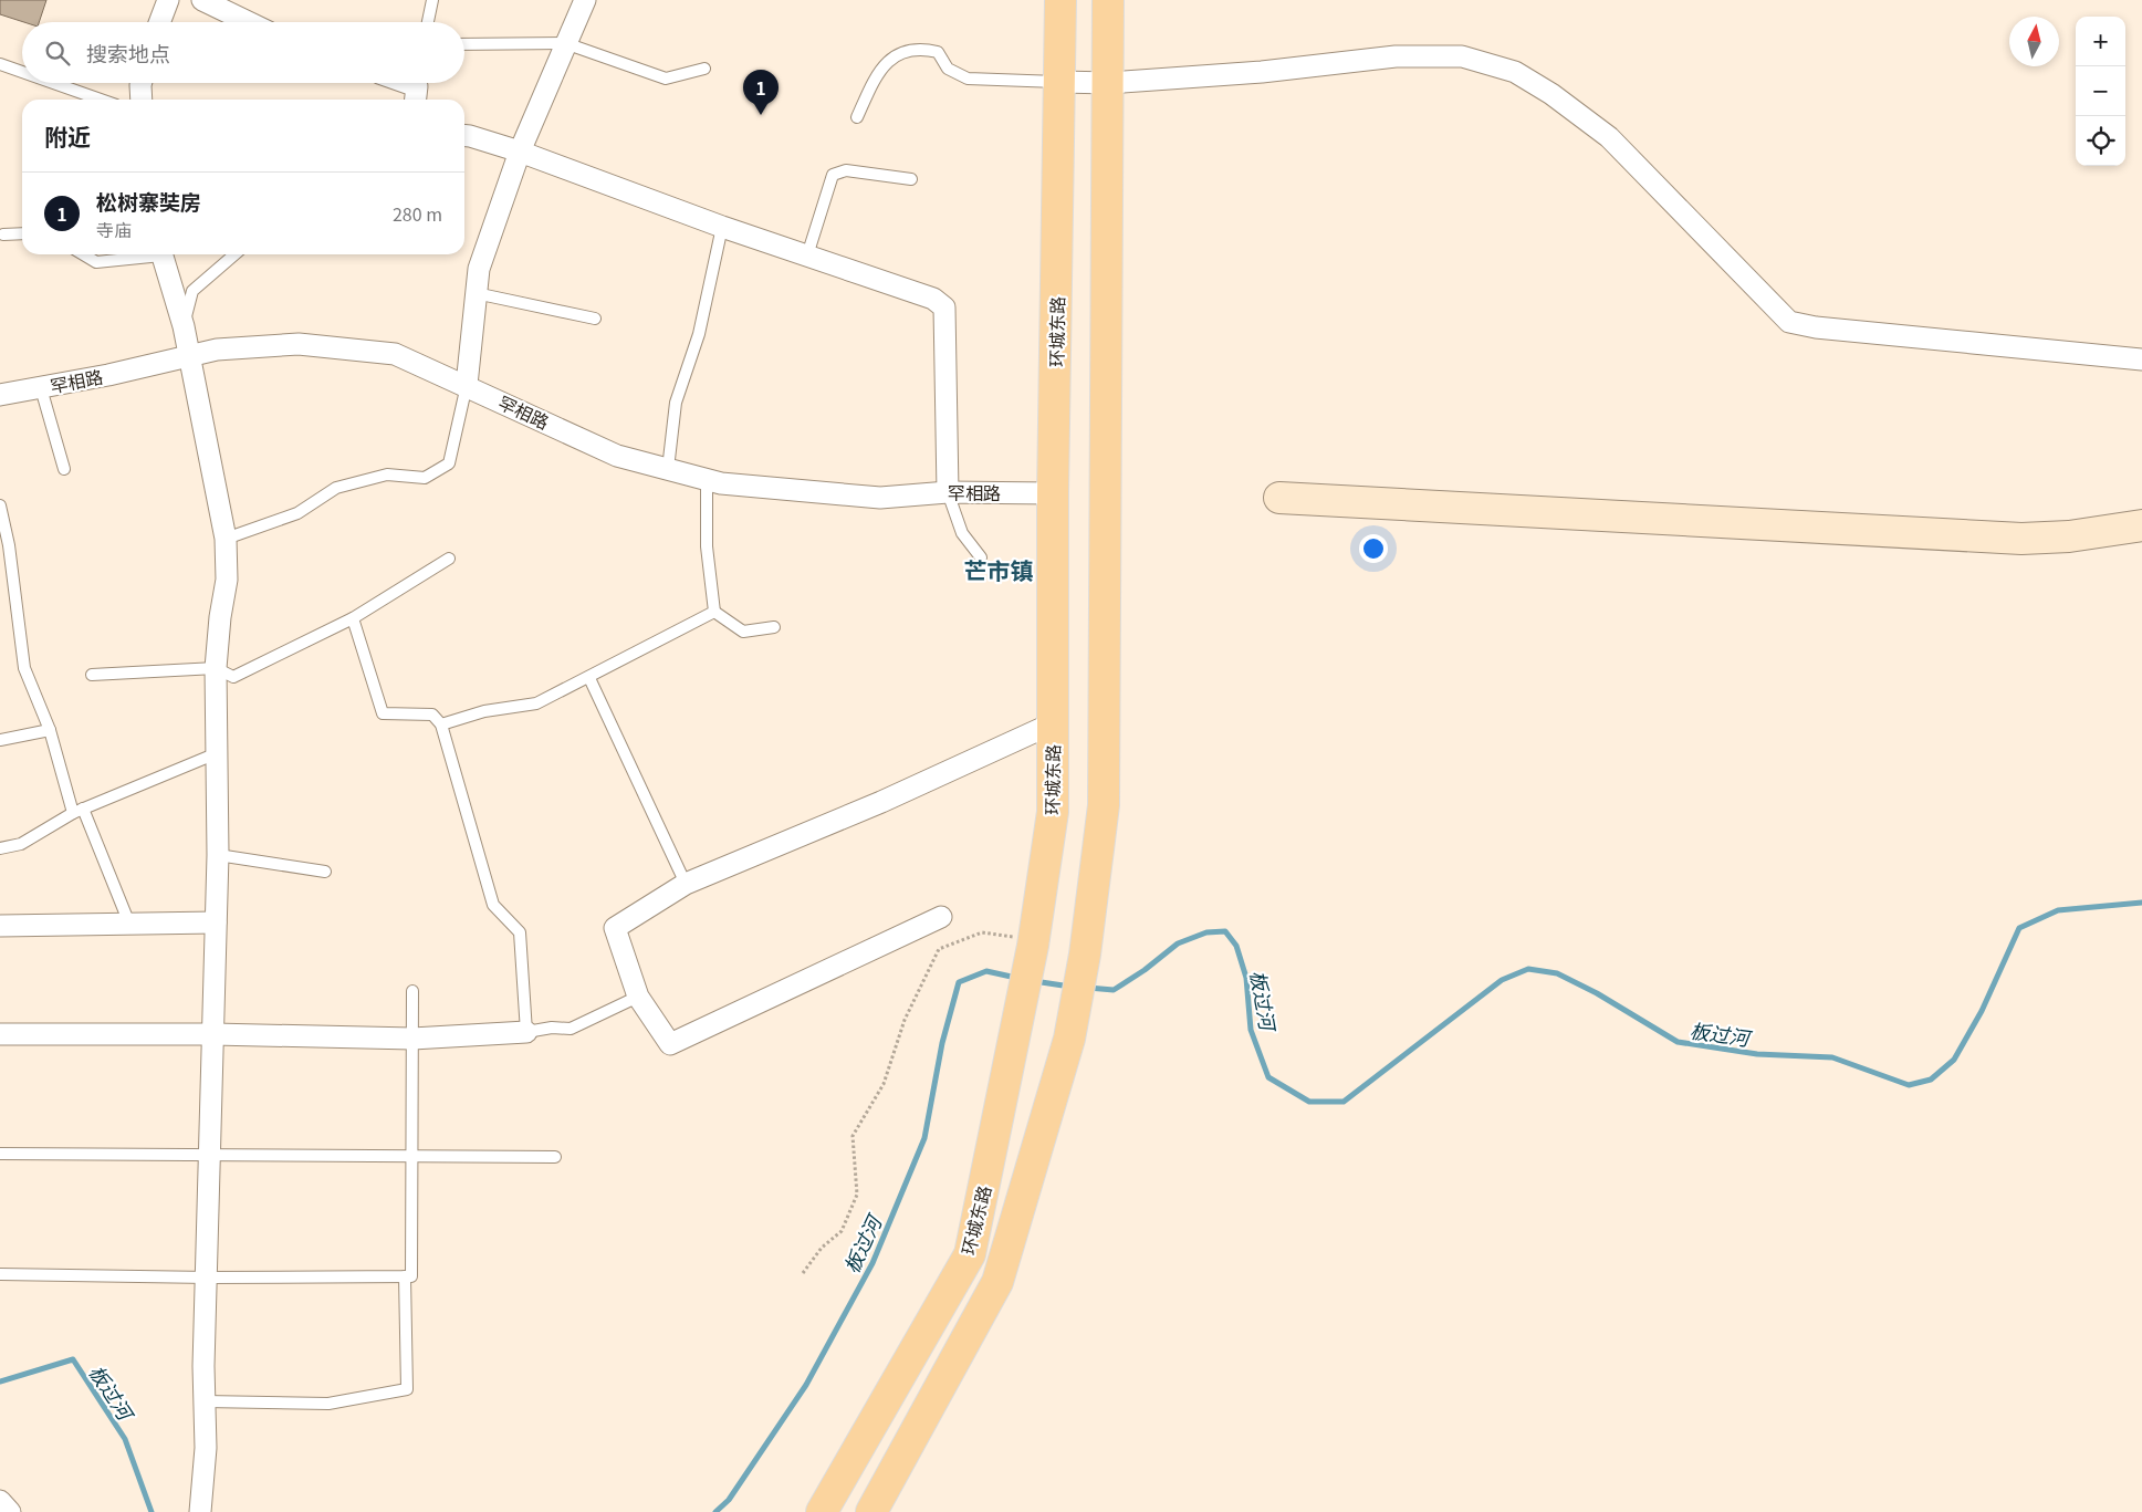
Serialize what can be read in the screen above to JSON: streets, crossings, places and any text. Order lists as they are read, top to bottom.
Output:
{
  "streets": {
    "main road": ["环城东路"],
    "street": ["罕相路"]
  },
  "crossings": [
    ["环城东路", "罕相路"]
  ],
  "districts": ["芒市镇"],
  "water": ["板过河"],
  "north": "top",
  "page": {
    "map_buttons": ["+", "−"],
    "search": "搜索地点",
    "pins": "1",
    "heading": "附近",
    "list": [
      {
        "mark": "1",
        "name": "松树寨奘房",
        "note": "寺庙",
        "value": "280 m"
      }
    ]
  }
}
